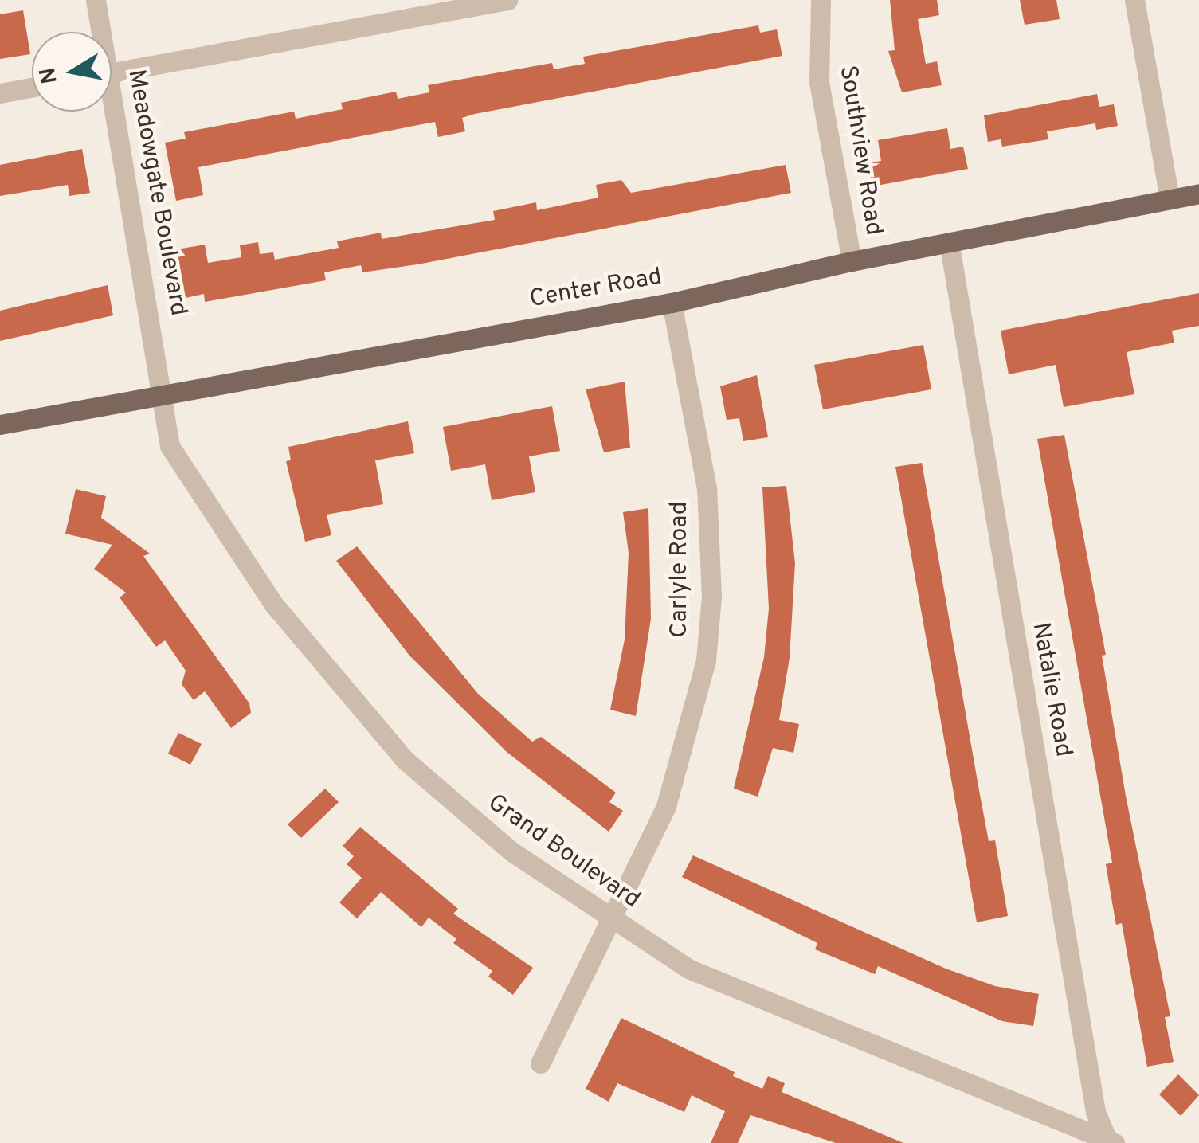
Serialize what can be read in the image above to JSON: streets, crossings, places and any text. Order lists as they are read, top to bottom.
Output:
{
  "streets": {
    "main road": ["Center Road"],
    "street": [
      "Southview Road",
      "Meadowgate Boulevard",
      "Carlyle Road",
      "Natalie Road",
      "Grand Boulevard"
    ]
  },
  "crossings": [
    ["Southview Road", "Center Road"],
    ["Meadowgate Boulevard", "Center Road"],
    ["Meadowgate Boulevard", "Grand Boulevard"],
    ["Center Road", "Carlyle Road"],
    ["Center Road", "Natalie Road"],
    ["Center Road", "Grand Boulevard"],
    ["Carlyle Road", "Grand Boulevard"],
    ["Natalie Road", "Grand Boulevard"]
  ],
  "north": "left"
}
